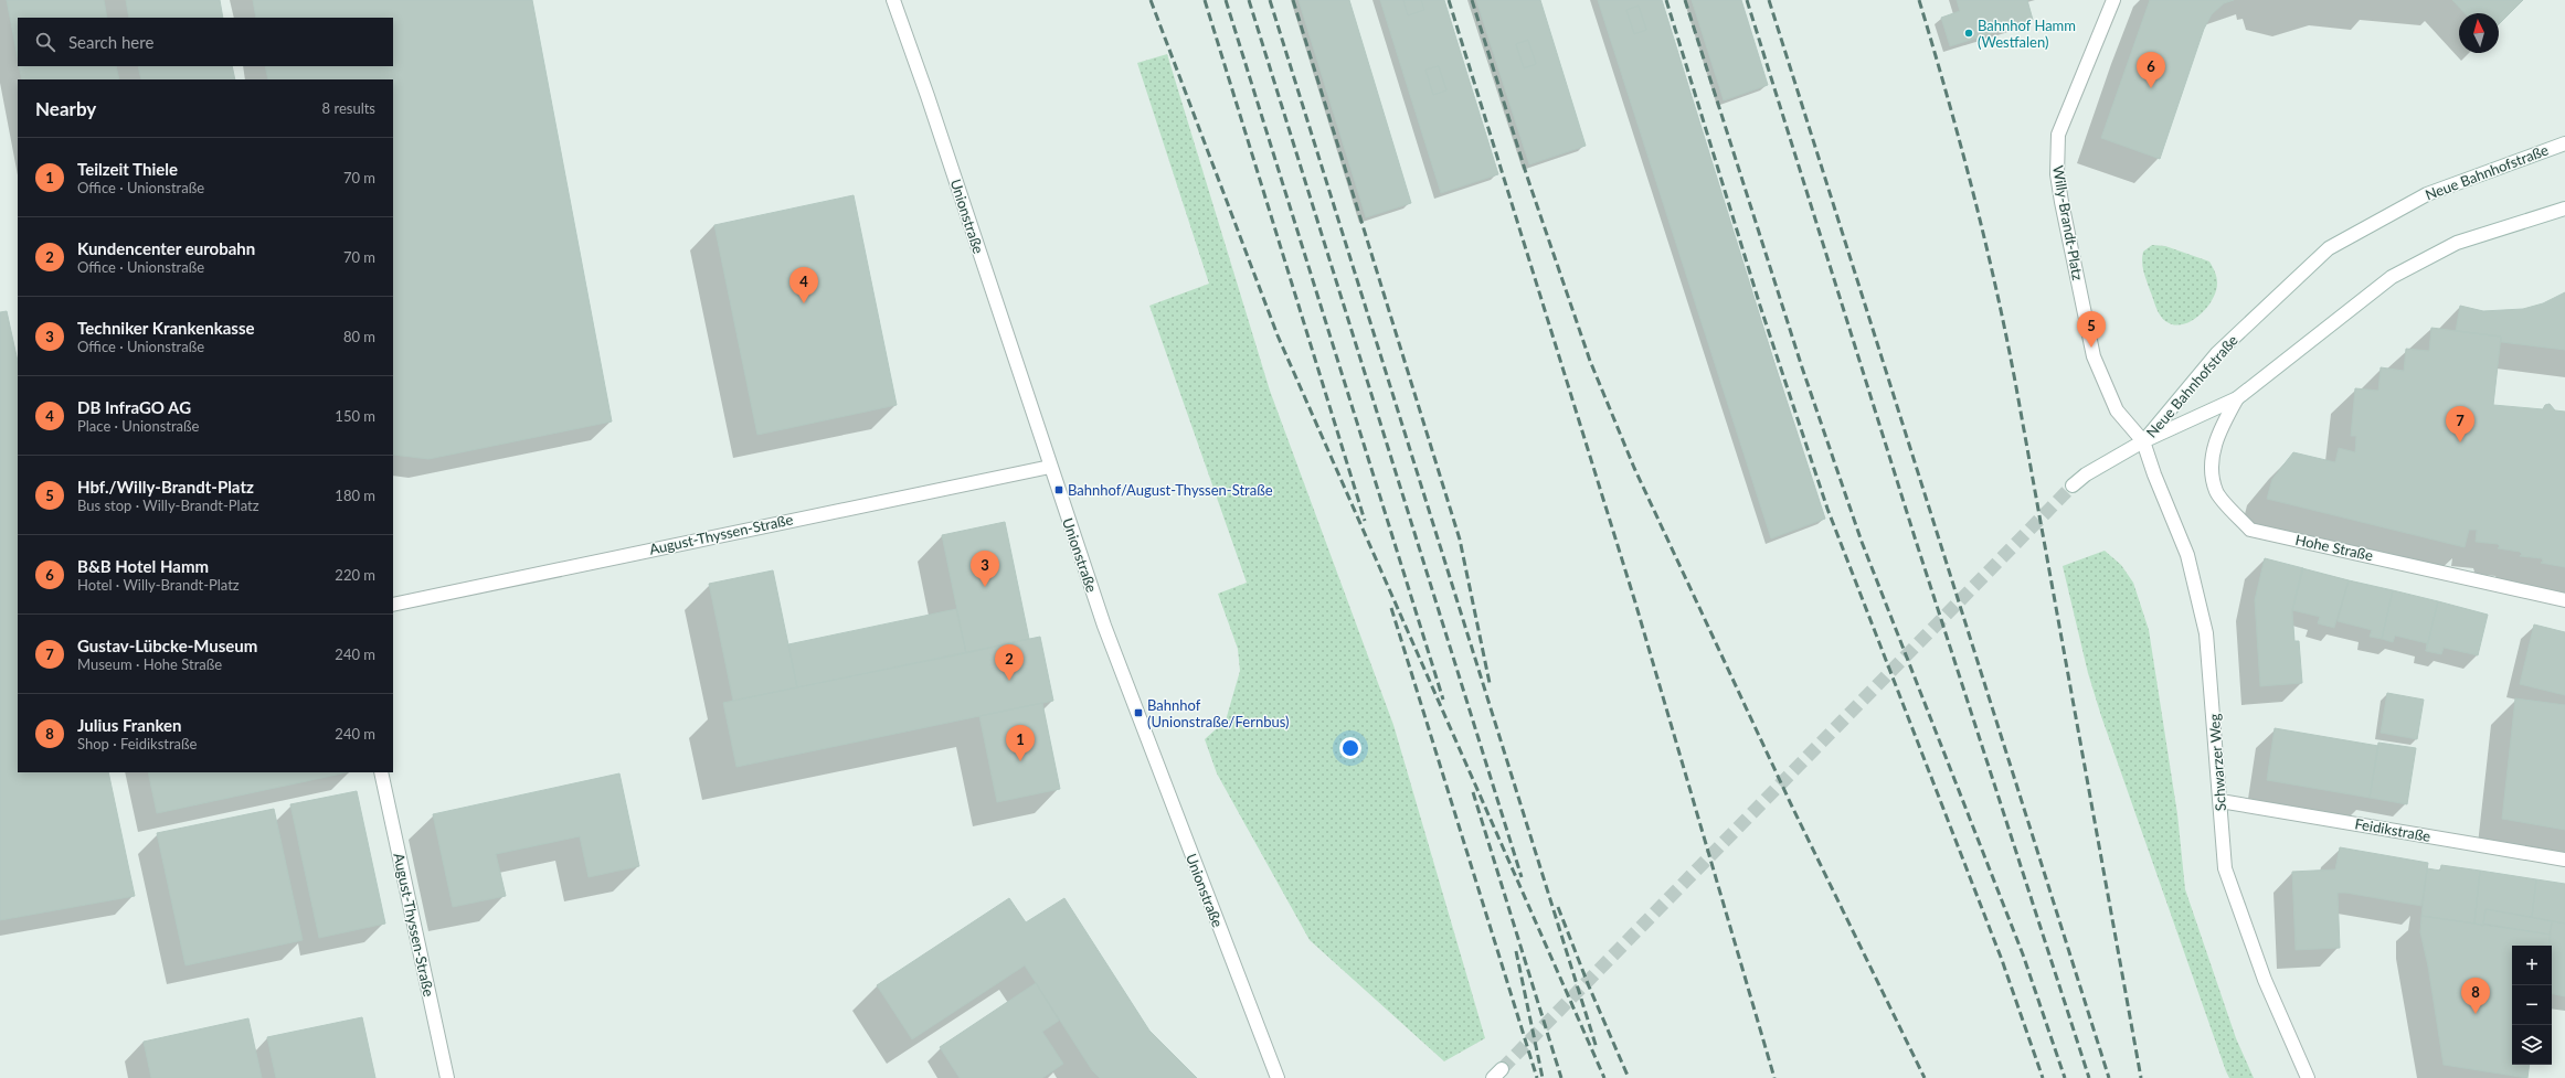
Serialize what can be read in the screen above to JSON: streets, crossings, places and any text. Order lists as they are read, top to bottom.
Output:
{
  "streets": {
    "street": [
      "Neue Bahnhofstraße",
      "Unionstraße",
      "Willy-Brandt-Platz",
      "August-Thyssen-Straße",
      "Hohe Straße",
      "Schwarzer Weg",
      "Feidikstraße"
    ]
  },
  "crossings": [
    ["Neue Bahnhofstraße", "Willy-Brandt-Platz"],
    ["Neue Bahnhofstraße", "Hohe Straße"],
    ["Neue Bahnhofstraße", "Schwarzer Weg"],
    ["Unionstraße", "August-Thyssen-Straße"],
    ["Willy-Brandt-Platz", "Schwarzer Weg"],
    ["Schwarzer Weg", "Feidikstraße"]
  ],
  "places": {
    "other": ["Bahnhof Hamm (Westfalen)"],
    "transit": ["Bahnhof/August-Thyssen-Straße", "Bahnhof (Unionstraße/Fernbus)"]
  },
  "north": "top",
  "page": {
    "search": "Search here",
    "pins": [
      "6",
      "4",
      "5",
      "7",
      "3",
      "2",
      "1",
      "8"
    ],
    "heading": ["Nearby", "8 results"],
    "list": [
      {
        "mark": "1",
        "name": "Teilzeit Thiele",
        "note": "Office · Unionstraße",
        "value": "70 m"
      },
      {
        "mark": "2",
        "name": "Kundencenter eurobahn",
        "note": "Office · Unionstraße",
        "value": "70 m"
      },
      {
        "mark": "3",
        "name": "Techniker Krankenkasse",
        "note": "Office · Unionstraße",
        "value": "80 m"
      },
      {
        "mark": "4",
        "name": "DB InfraGO AG",
        "note": "Place · Unionstraße",
        "value": "150 m"
      },
      {
        "mark": "5",
        "name": "Hbf./Willy-Brandt-Platz",
        "note": "Bus stop · Willy-Brandt-Platz",
        "value": "180 m"
      },
      {
        "mark": "6",
        "name": "B&B Hotel Hamm",
        "note": "Hotel · Willy-Brandt-Platz",
        "value": "220 m"
      },
      {
        "mark": "7",
        "name": "Gustav-Lübcke-Museum",
        "note": "Museum · Hohe Straße",
        "value": "240 m"
      },
      {
        "mark": "8",
        "name": "Julius Franken",
        "note": "Shop · Feidikstraße",
        "value": "240 m"
      }
    ],
    "map_buttons": ["+", "−"]
  }
}
